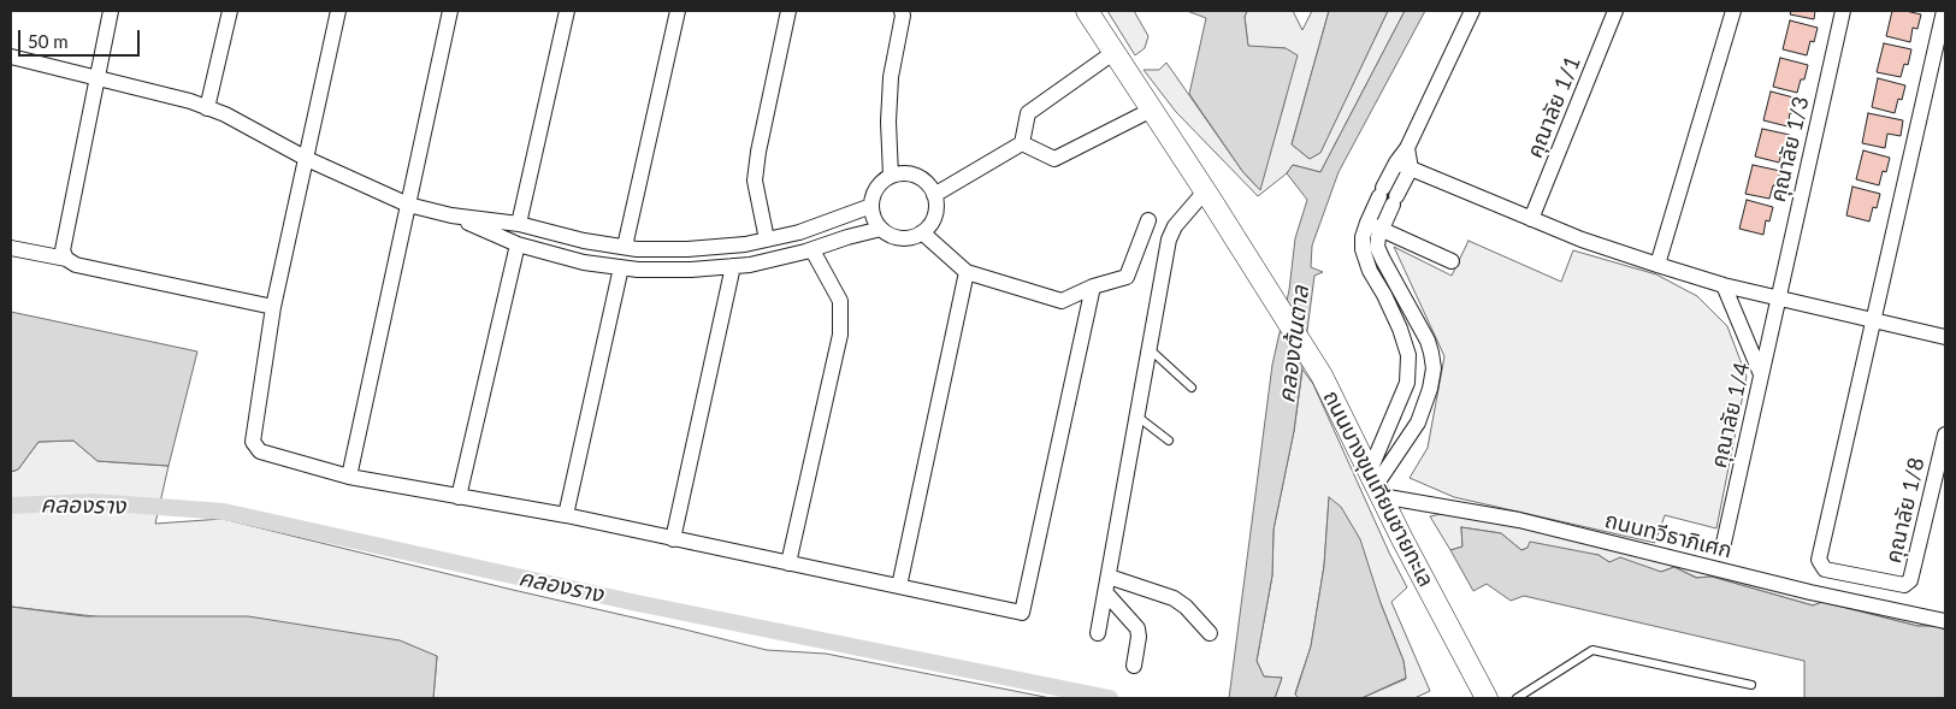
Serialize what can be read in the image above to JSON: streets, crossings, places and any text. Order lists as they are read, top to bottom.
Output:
{
  "streets": {
    "main road": ["ถนนบางขุนเทียนชายทะเล"],
    "street": [
      "คุณาลัย 1/1",
      "คุณาลัย 1/3",
      "คุณาลัย 1/4",
      "คุณาลัย 1/8",
      "ถนนทวีธาภิเศก"
    ]
  },
  "crossings": [
    ["คุณาลัย 1/3", "คุณาลัย 1/4"],
    ["ถนนบางขุนเทียนชายทะเล", "ถนนทวีธาภิเศก"]
  ],
  "water": ["คลองต้นตาล", "คลองราง"],
  "scale_bar": "50 m"
}
